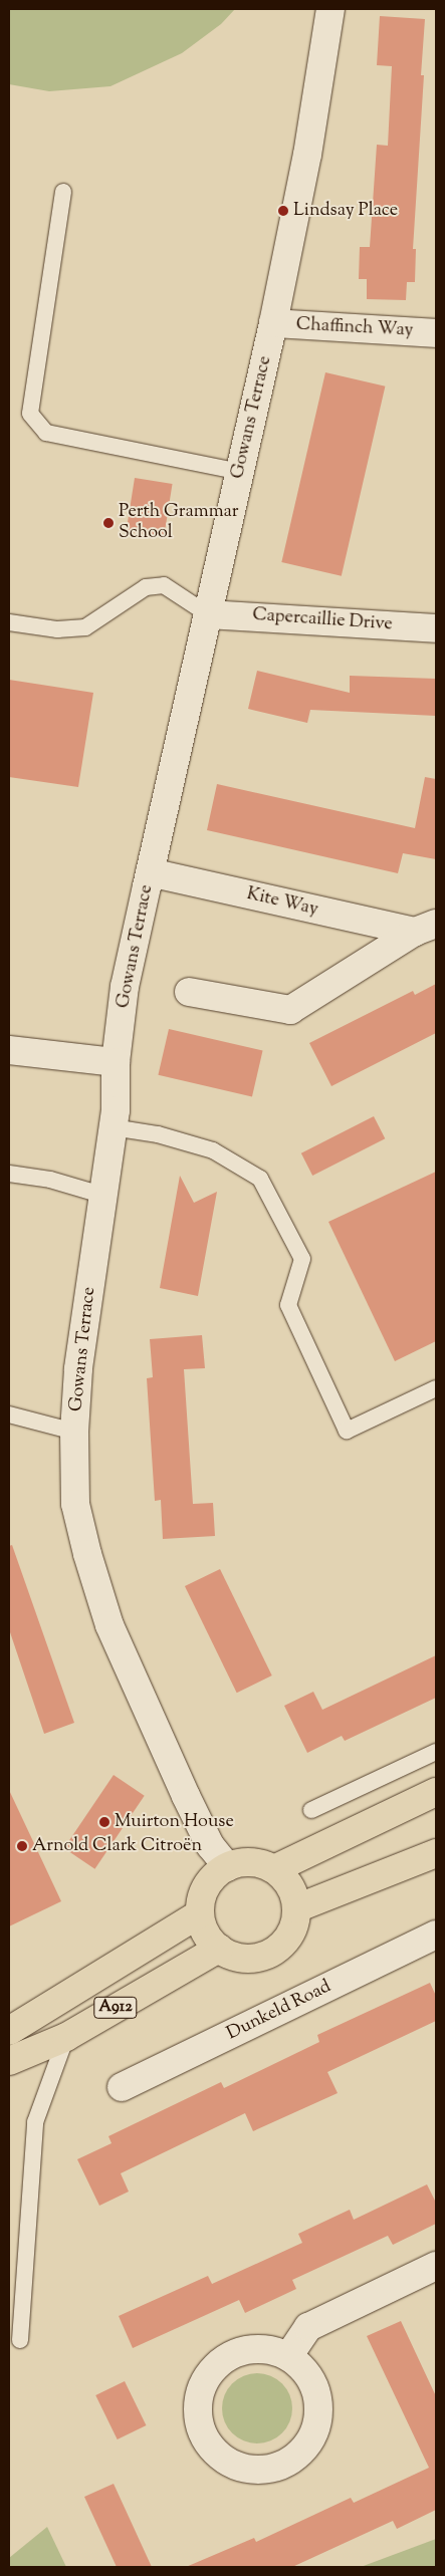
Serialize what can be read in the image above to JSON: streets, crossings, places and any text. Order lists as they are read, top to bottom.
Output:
{
  "streets": {
    "main road": ["A912"],
    "street": [
      "Chaffinch Way",
      "Gowans Terrace",
      "Capercaillie Drive",
      "Kite Way",
      "Dunkeld Road"
    ]
  },
  "crossings": [
    ["Chaffinch Way", "Gowans Terrace"],
    ["Gowans Terrace", "Capercaillie Drive"],
    ["Gowans Terrace", "Kite Way"],
    ["Gowans Terrace", "A912"]
  ],
  "places": [
    "Lindsay Place",
    "Perth Grammar School",
    "Muirton House",
    "Arnold Clark Citroën"
  ]
}
